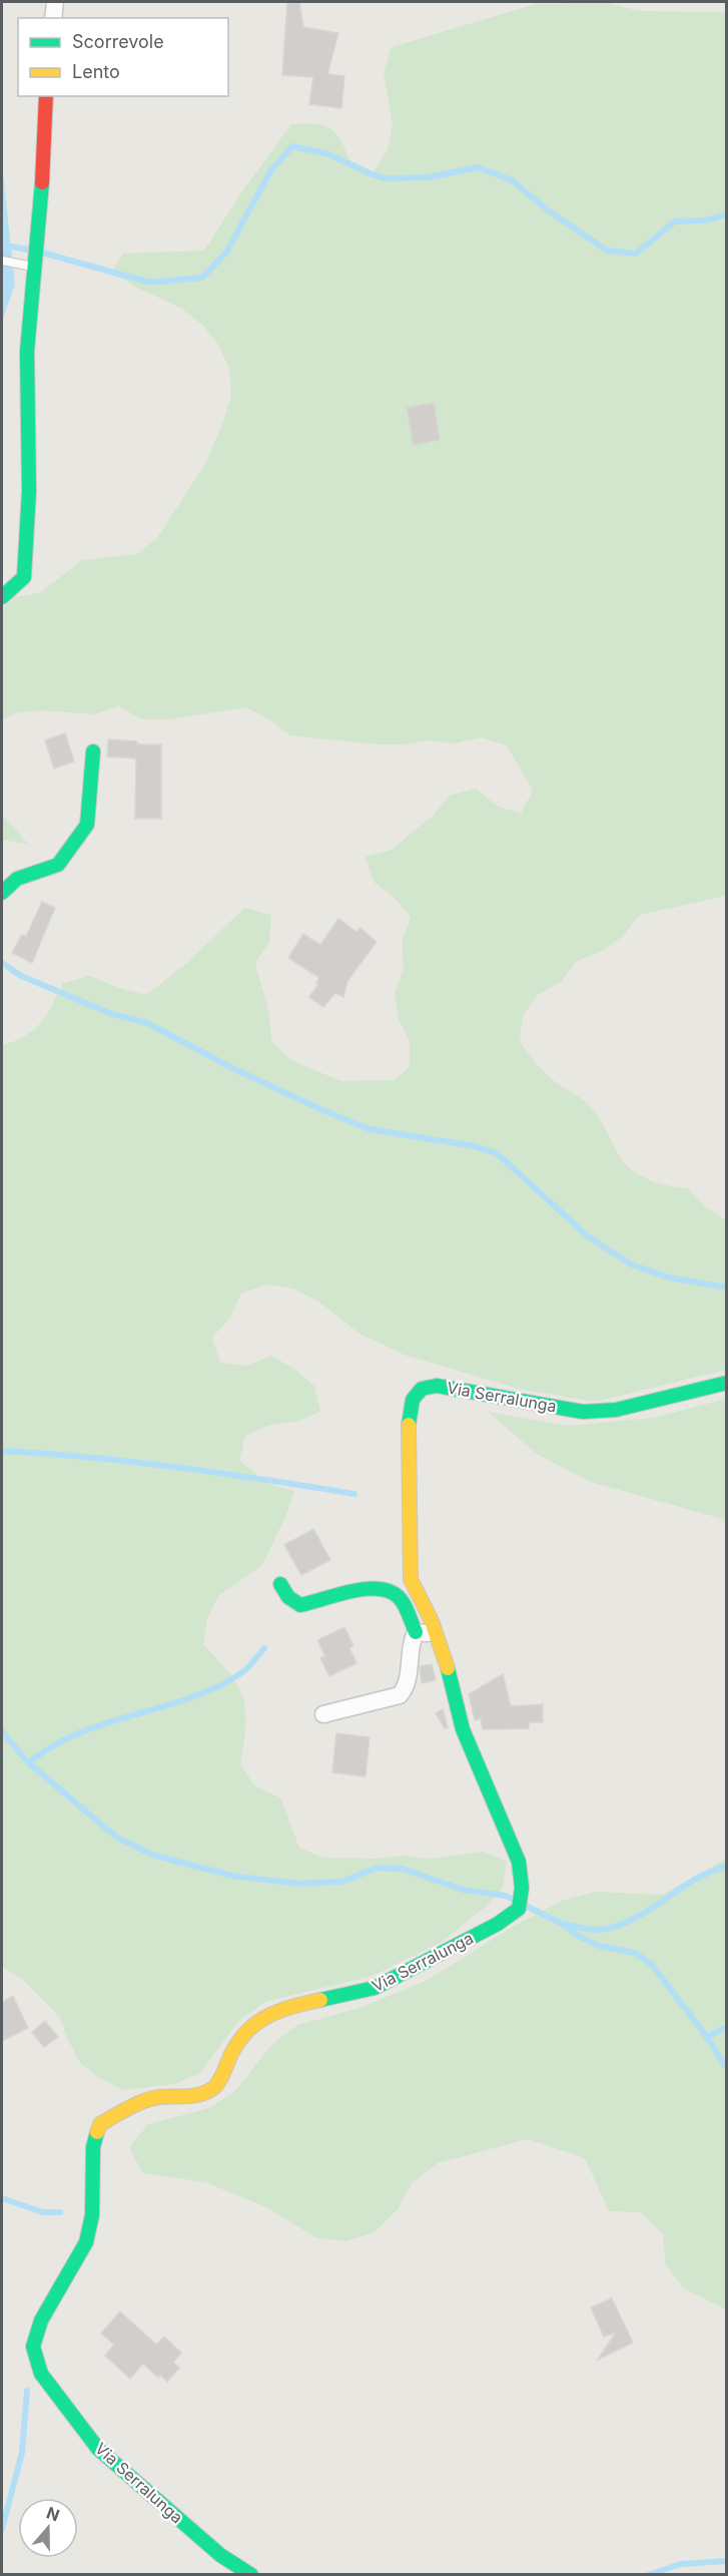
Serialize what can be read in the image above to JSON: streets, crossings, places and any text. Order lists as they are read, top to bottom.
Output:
{
  "streets": {
    "street": ["Via Serralunga"]
  },
  "legend": ["Scorrevole", "Lento"],
  "north": "top"
}
